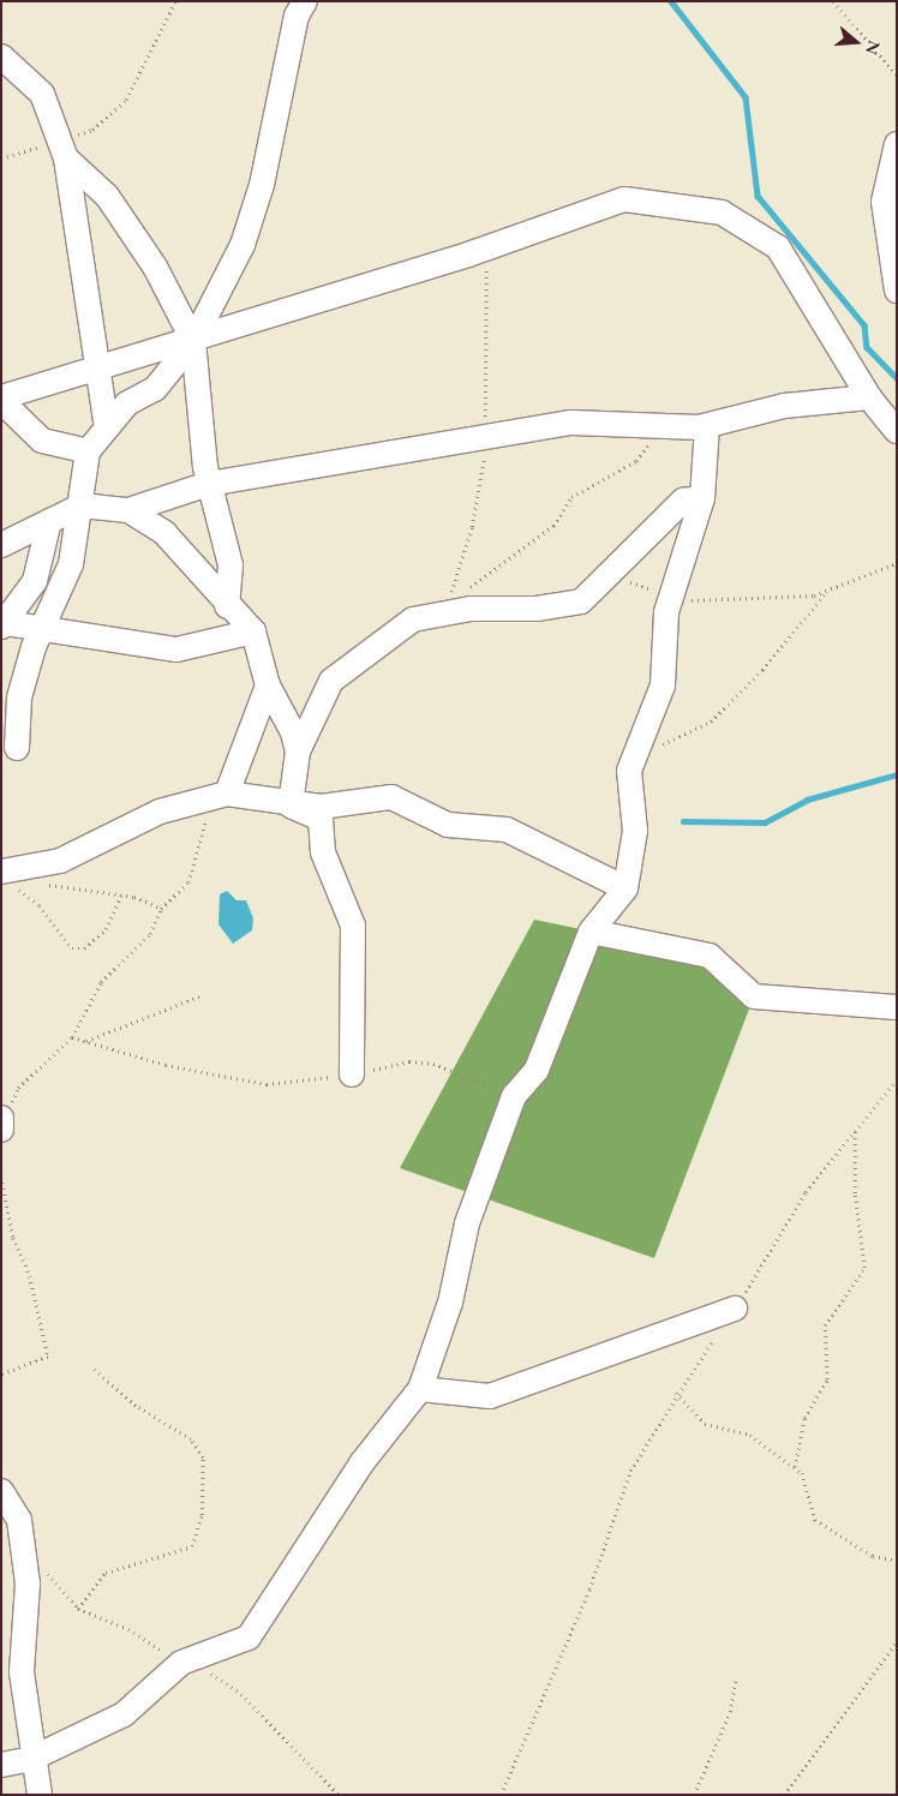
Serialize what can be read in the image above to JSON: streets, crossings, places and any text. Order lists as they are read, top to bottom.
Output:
{
  "north": "right"
}
